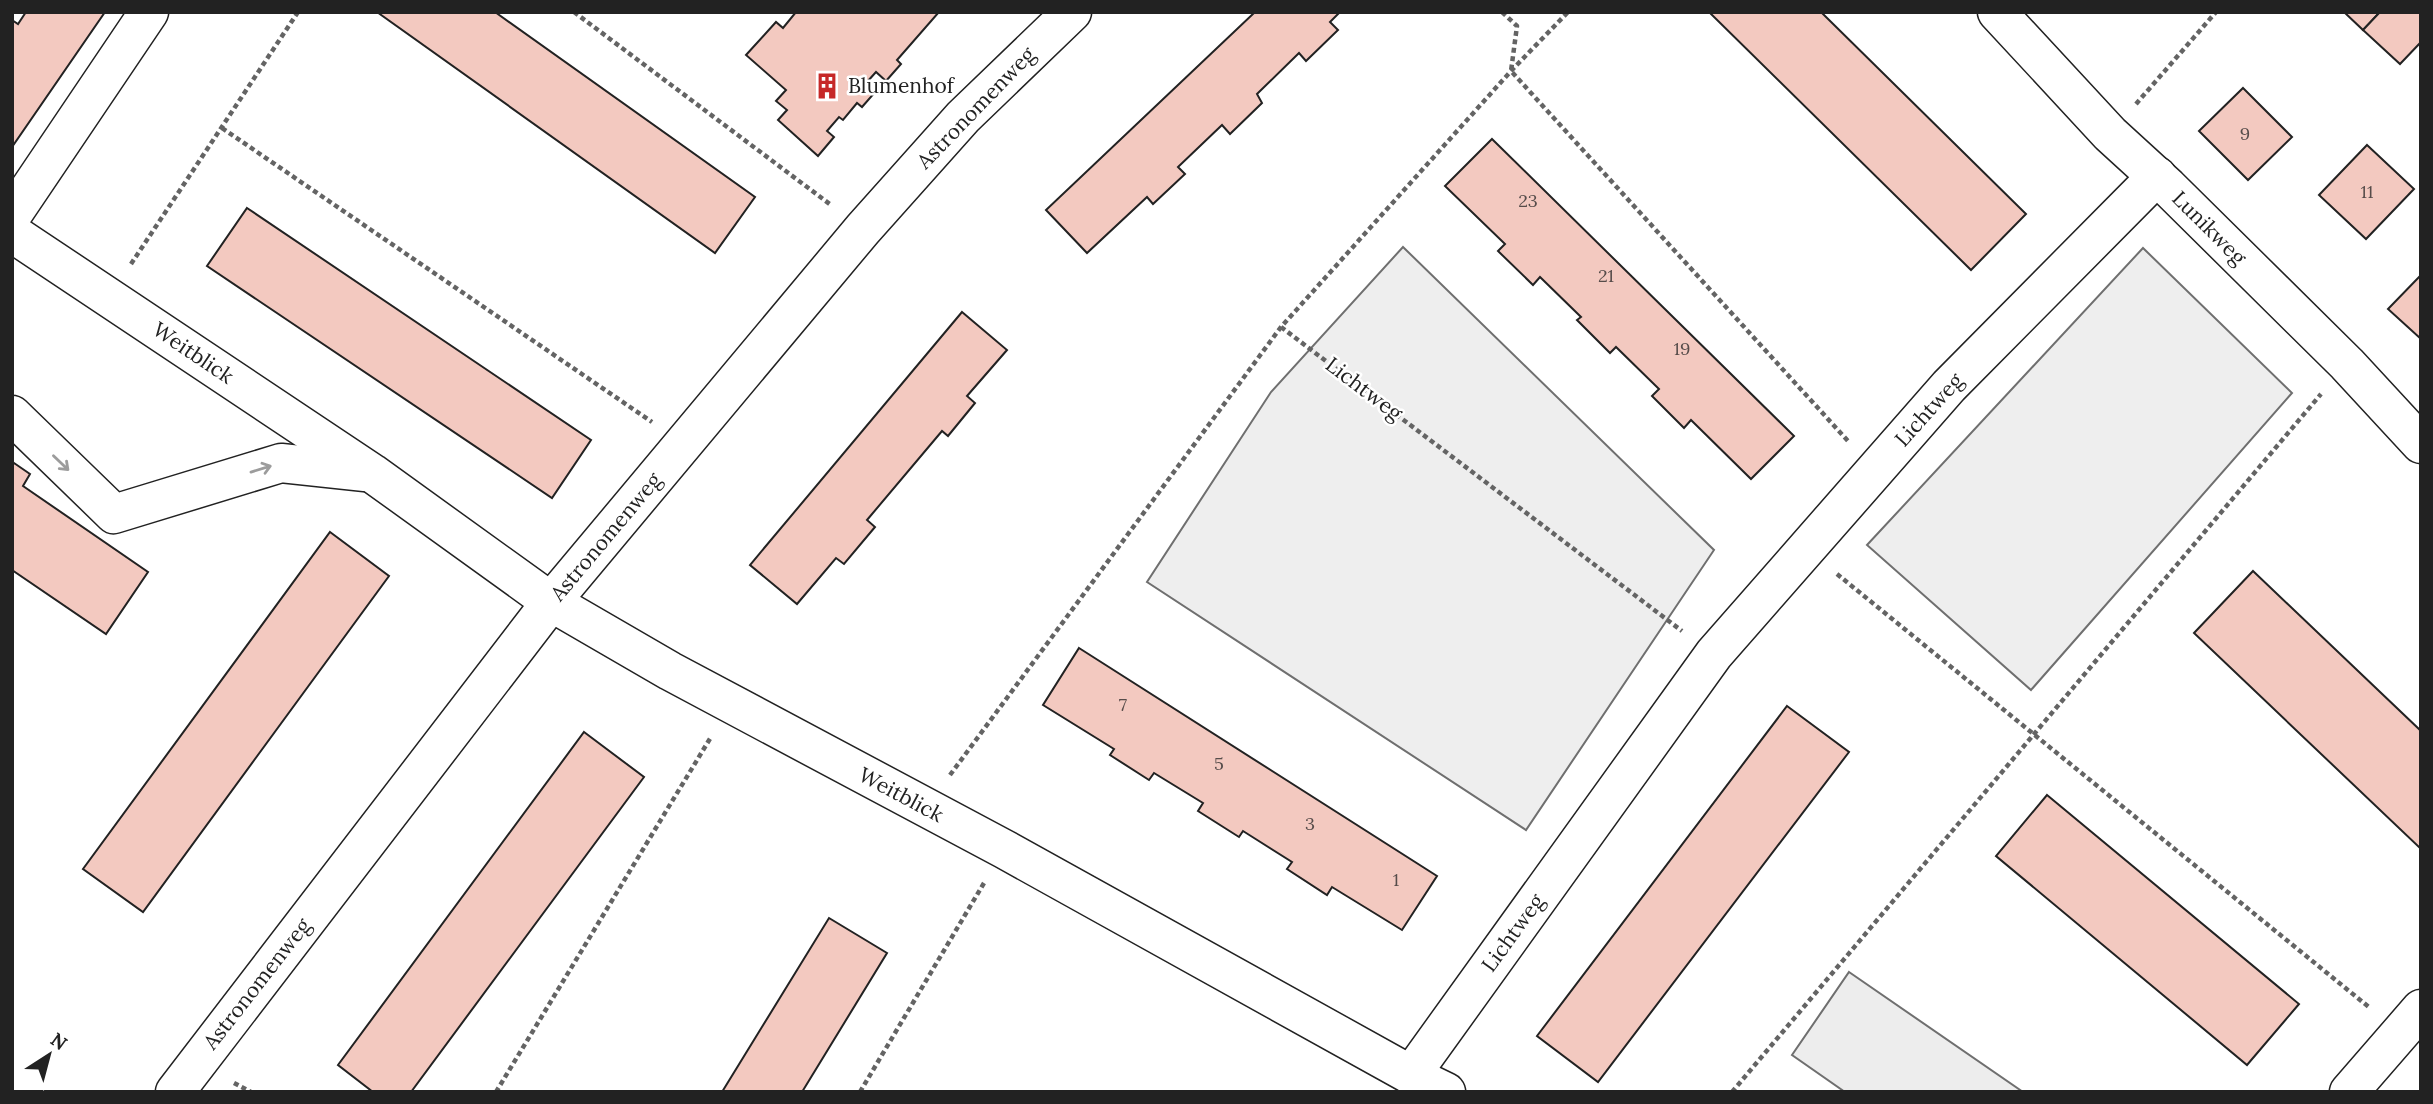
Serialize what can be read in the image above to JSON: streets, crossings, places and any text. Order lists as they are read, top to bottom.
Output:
{
  "streets": {
    "street": [
      "Astronomenweg",
      "Lunikweg",
      "Weitblick",
      "Lichtweg"
    ]
  },
  "crossings": [
    ["Astronomenweg", "Weitblick"],
    ["Lunikweg", "Lichtweg"],
    ["Weitblick", "Lichtweg"]
  ],
  "places": {
    "building": ["Blumenhof"]
  },
  "house_numbers": [
    "9",
    "11",
    "23",
    "21",
    "19",
    "7",
    "5",
    "3",
    "1"
  ],
  "north": "top right"
}
